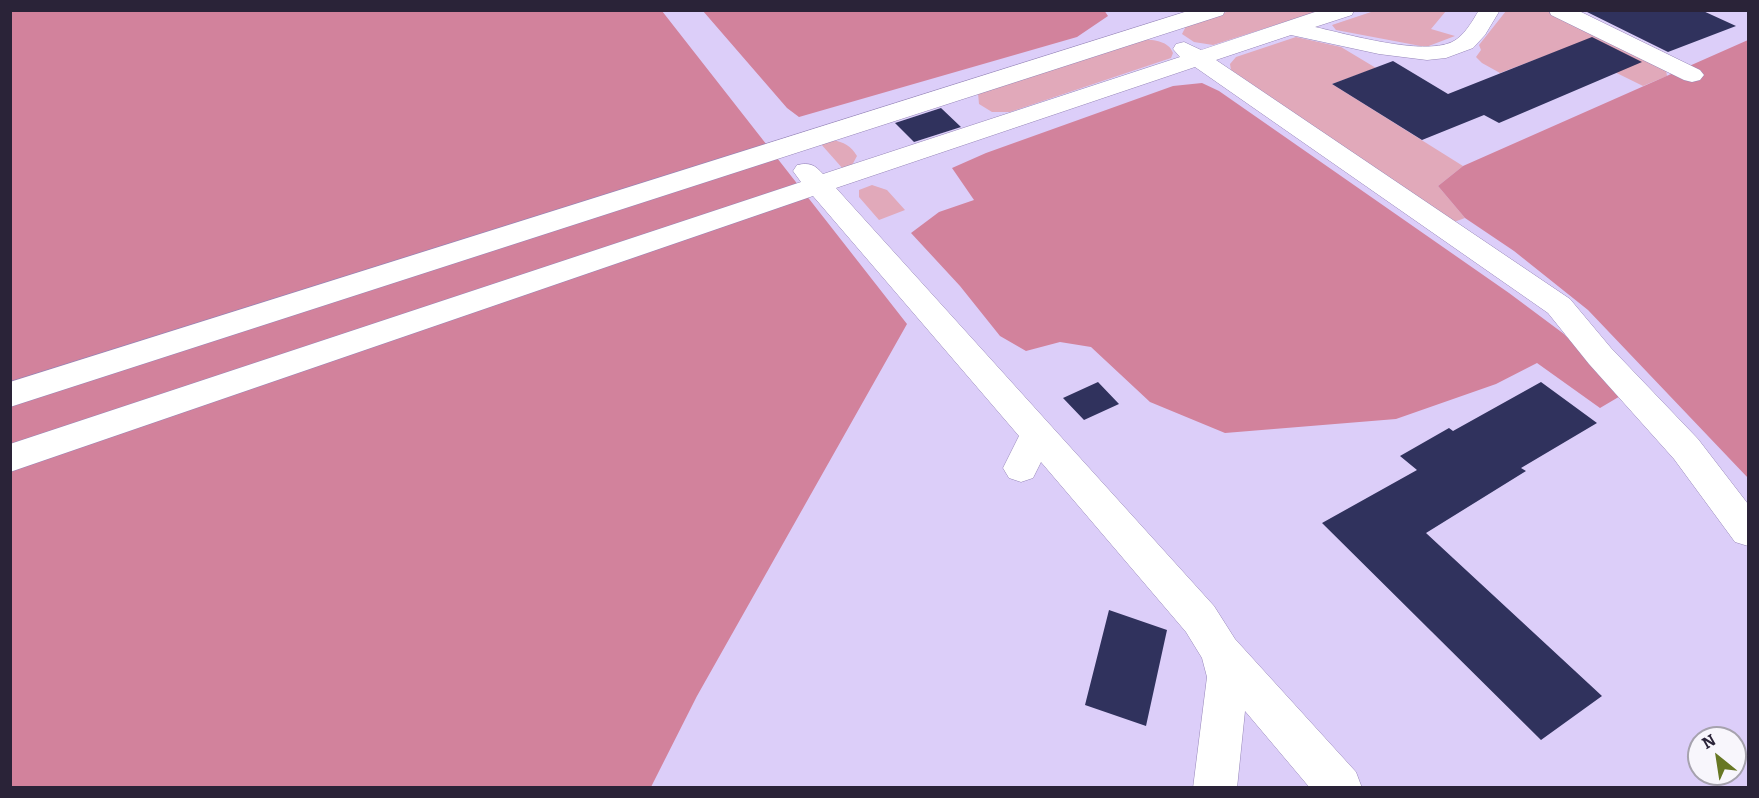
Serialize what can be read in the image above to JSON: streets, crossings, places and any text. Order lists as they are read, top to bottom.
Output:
{
  "north": "top left"
}
